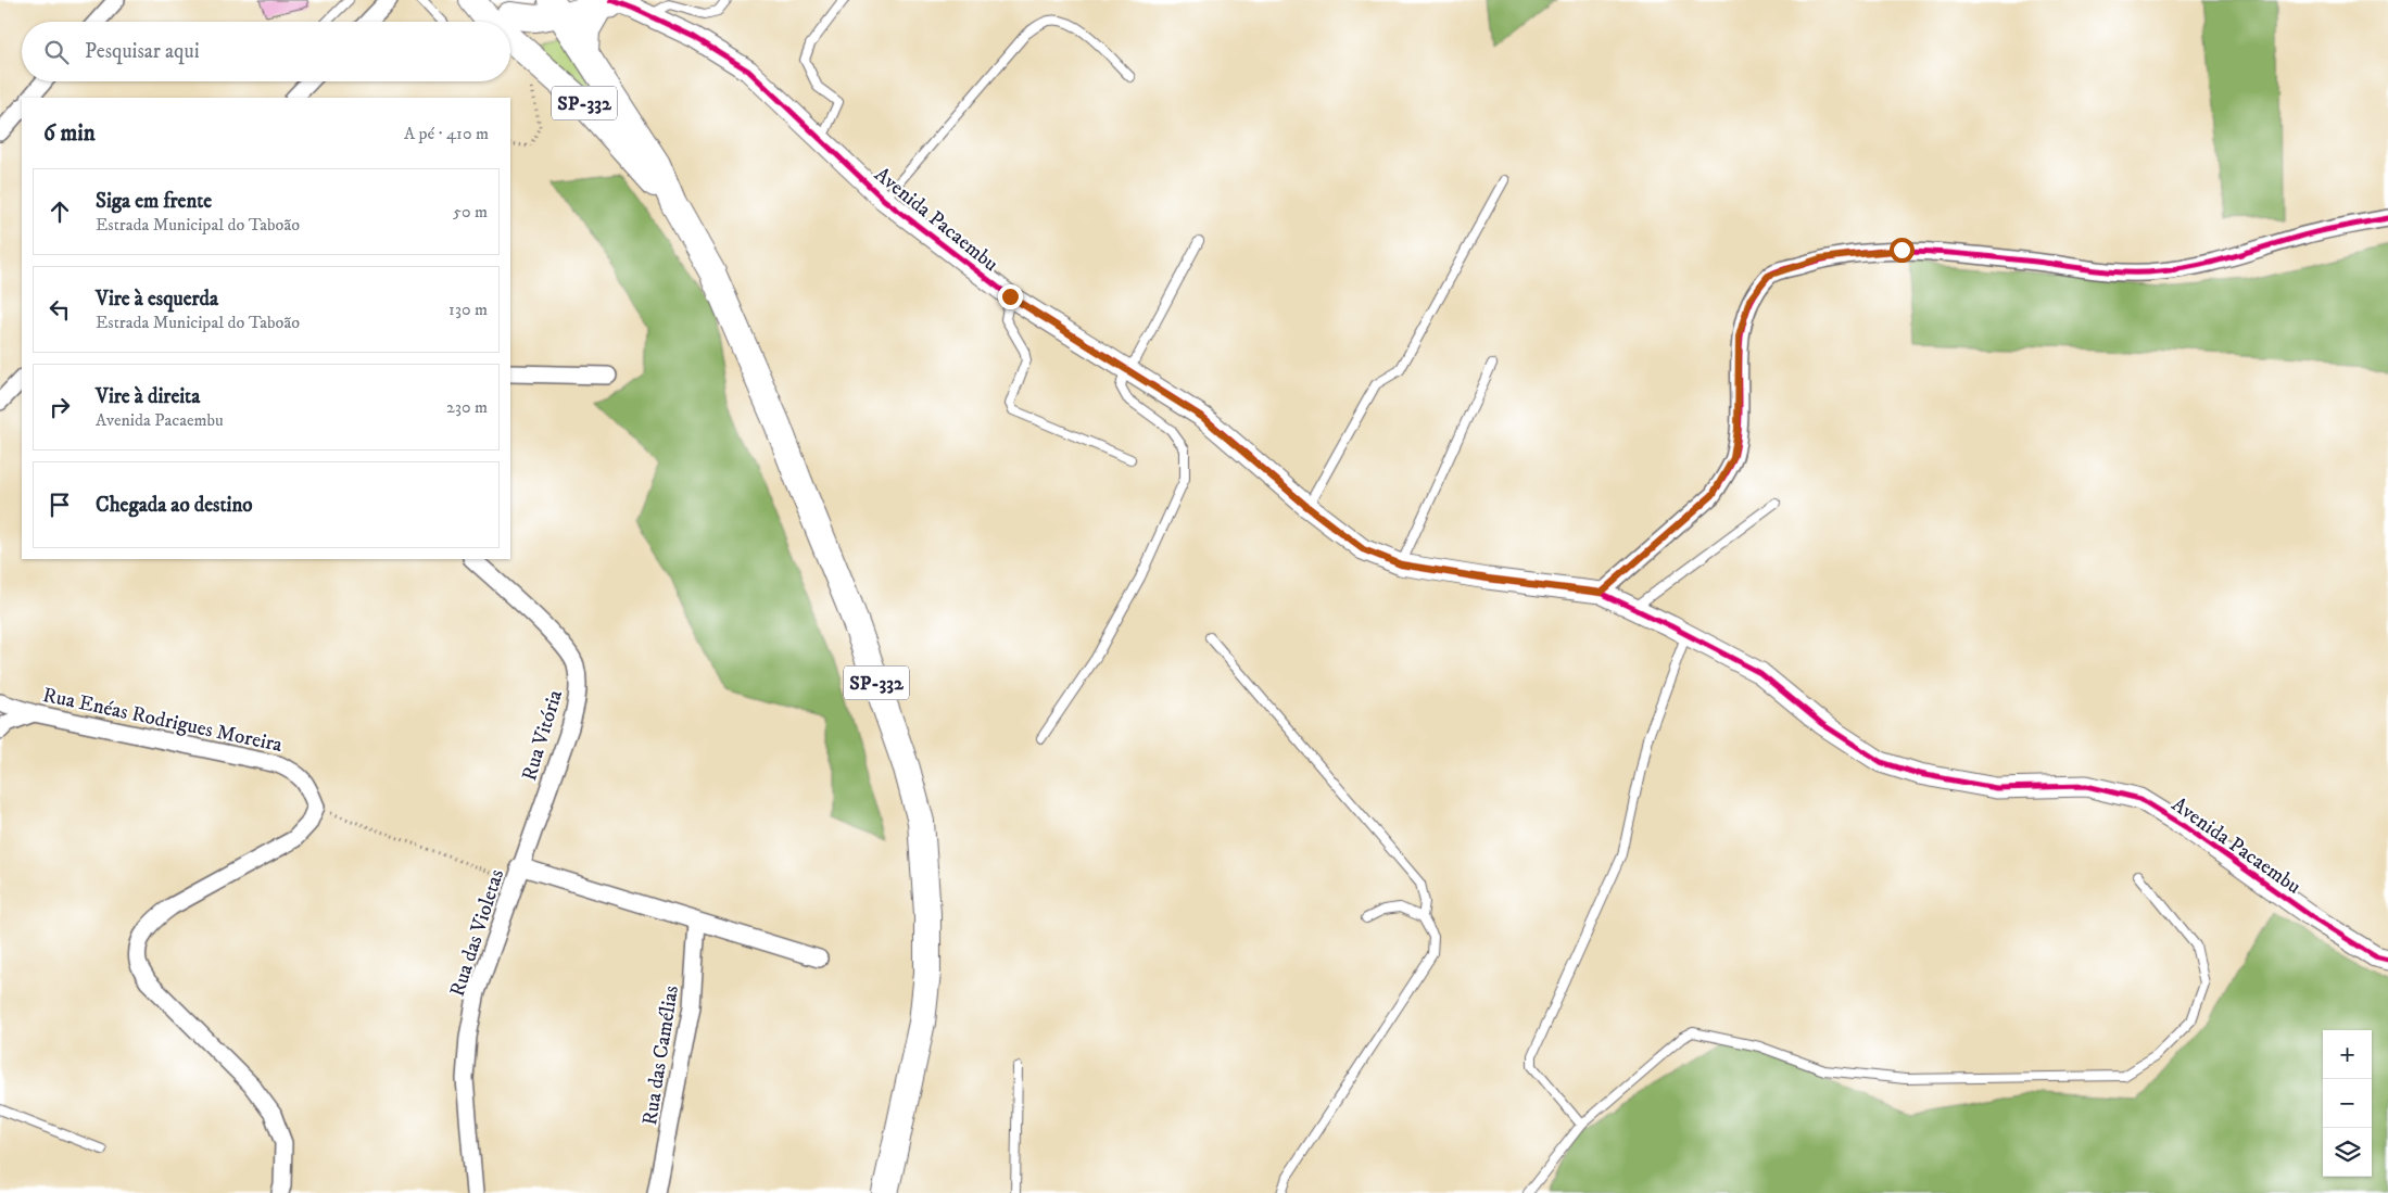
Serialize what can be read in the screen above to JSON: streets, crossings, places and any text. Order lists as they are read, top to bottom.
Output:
{
  "streets": {
    "main road": ["SP-332"],
    "street": [
      "Avenida Pacaembu",
      "Rua Enéas Rodrigues Moreira",
      "Rua Vitória",
      "Rua das Violetas",
      "Rua das Camélias"
    ]
  },
  "crossings": [
    ["Rua Vitória", "Rua das Violetas"],
    ["Rua das Violetas", "Rua das Camélias"]
  ],
  "page": {
    "search": "Pesquisar aqui",
    "heading": ["6 min", "A pé · 410 m"],
    "list": [
      ["Siga em frente", "Estrada Municipal do Taboão", "50 m"],
      ["Vire à esquerda", "Estrada Municipal do Taboão", "130 m"],
      ["Vire à direita", "Avenida Pacaembu", "230 m"],
      "Chegada ao destino"
    ],
    "map_buttons": ["+", "−"]
  }
}
